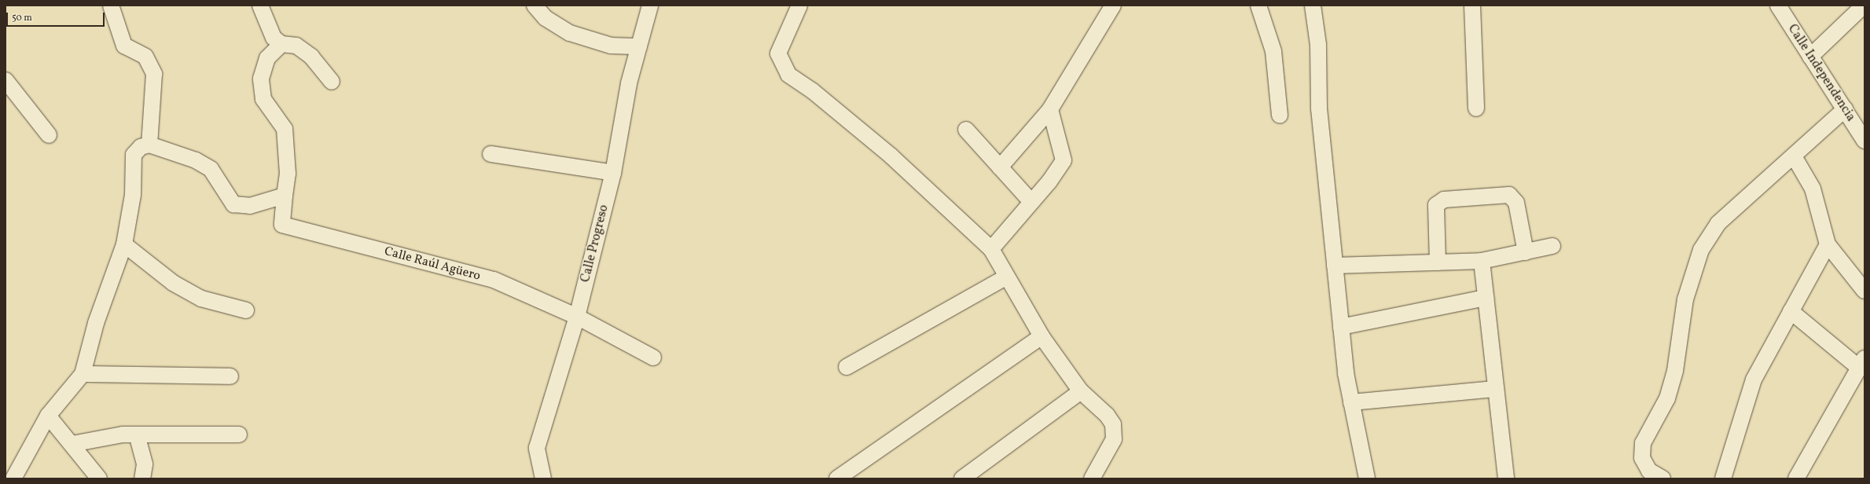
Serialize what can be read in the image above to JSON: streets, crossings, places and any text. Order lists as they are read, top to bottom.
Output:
{
  "streets": {
    "street": ["Calle Independencia", "Calle Progreso", "Calle Raúl Agüero"]
  },
  "crossings": [
    ["Calle Progreso", "Calle Raúl Agüero"]
  ],
  "scale_bar": "50 m"
}
